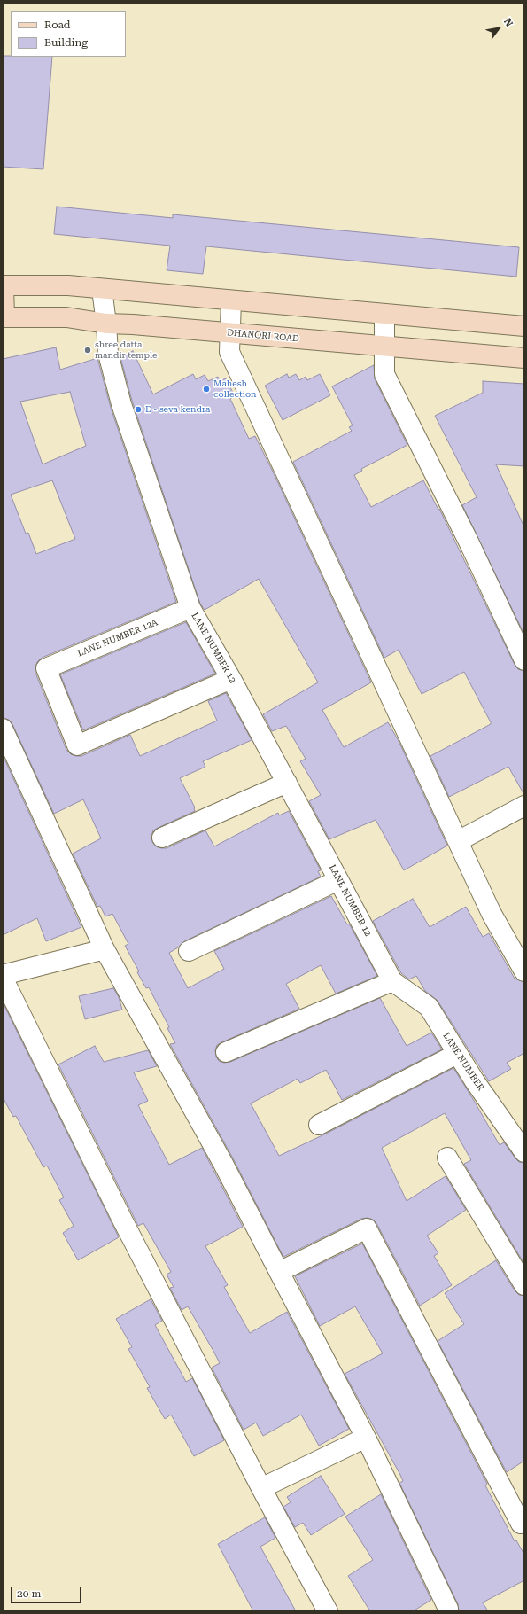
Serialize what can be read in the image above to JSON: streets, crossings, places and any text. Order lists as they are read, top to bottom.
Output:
{
  "streets": {
    "main road": ["DHANORI ROAD"],
    "street": ["LANE NUMBER 12A", "LANE NUMBER 12", "LANE NUMBER"]
  },
  "crossings": [
    ["DHANORI ROAD", "LANE NUMBER 12"],
    ["LANE NUMBER 12A", "LANE NUMBER 12"],
    ["LANE NUMBER 12", "LANE NUMBER"]
  ],
  "places": ["shree datta mandir temple", "Mahesh collection", "E - seva kendra"],
  "legend": ["Road", "Building"],
  "scale_bar": "20 m",
  "north": "top right"
}
